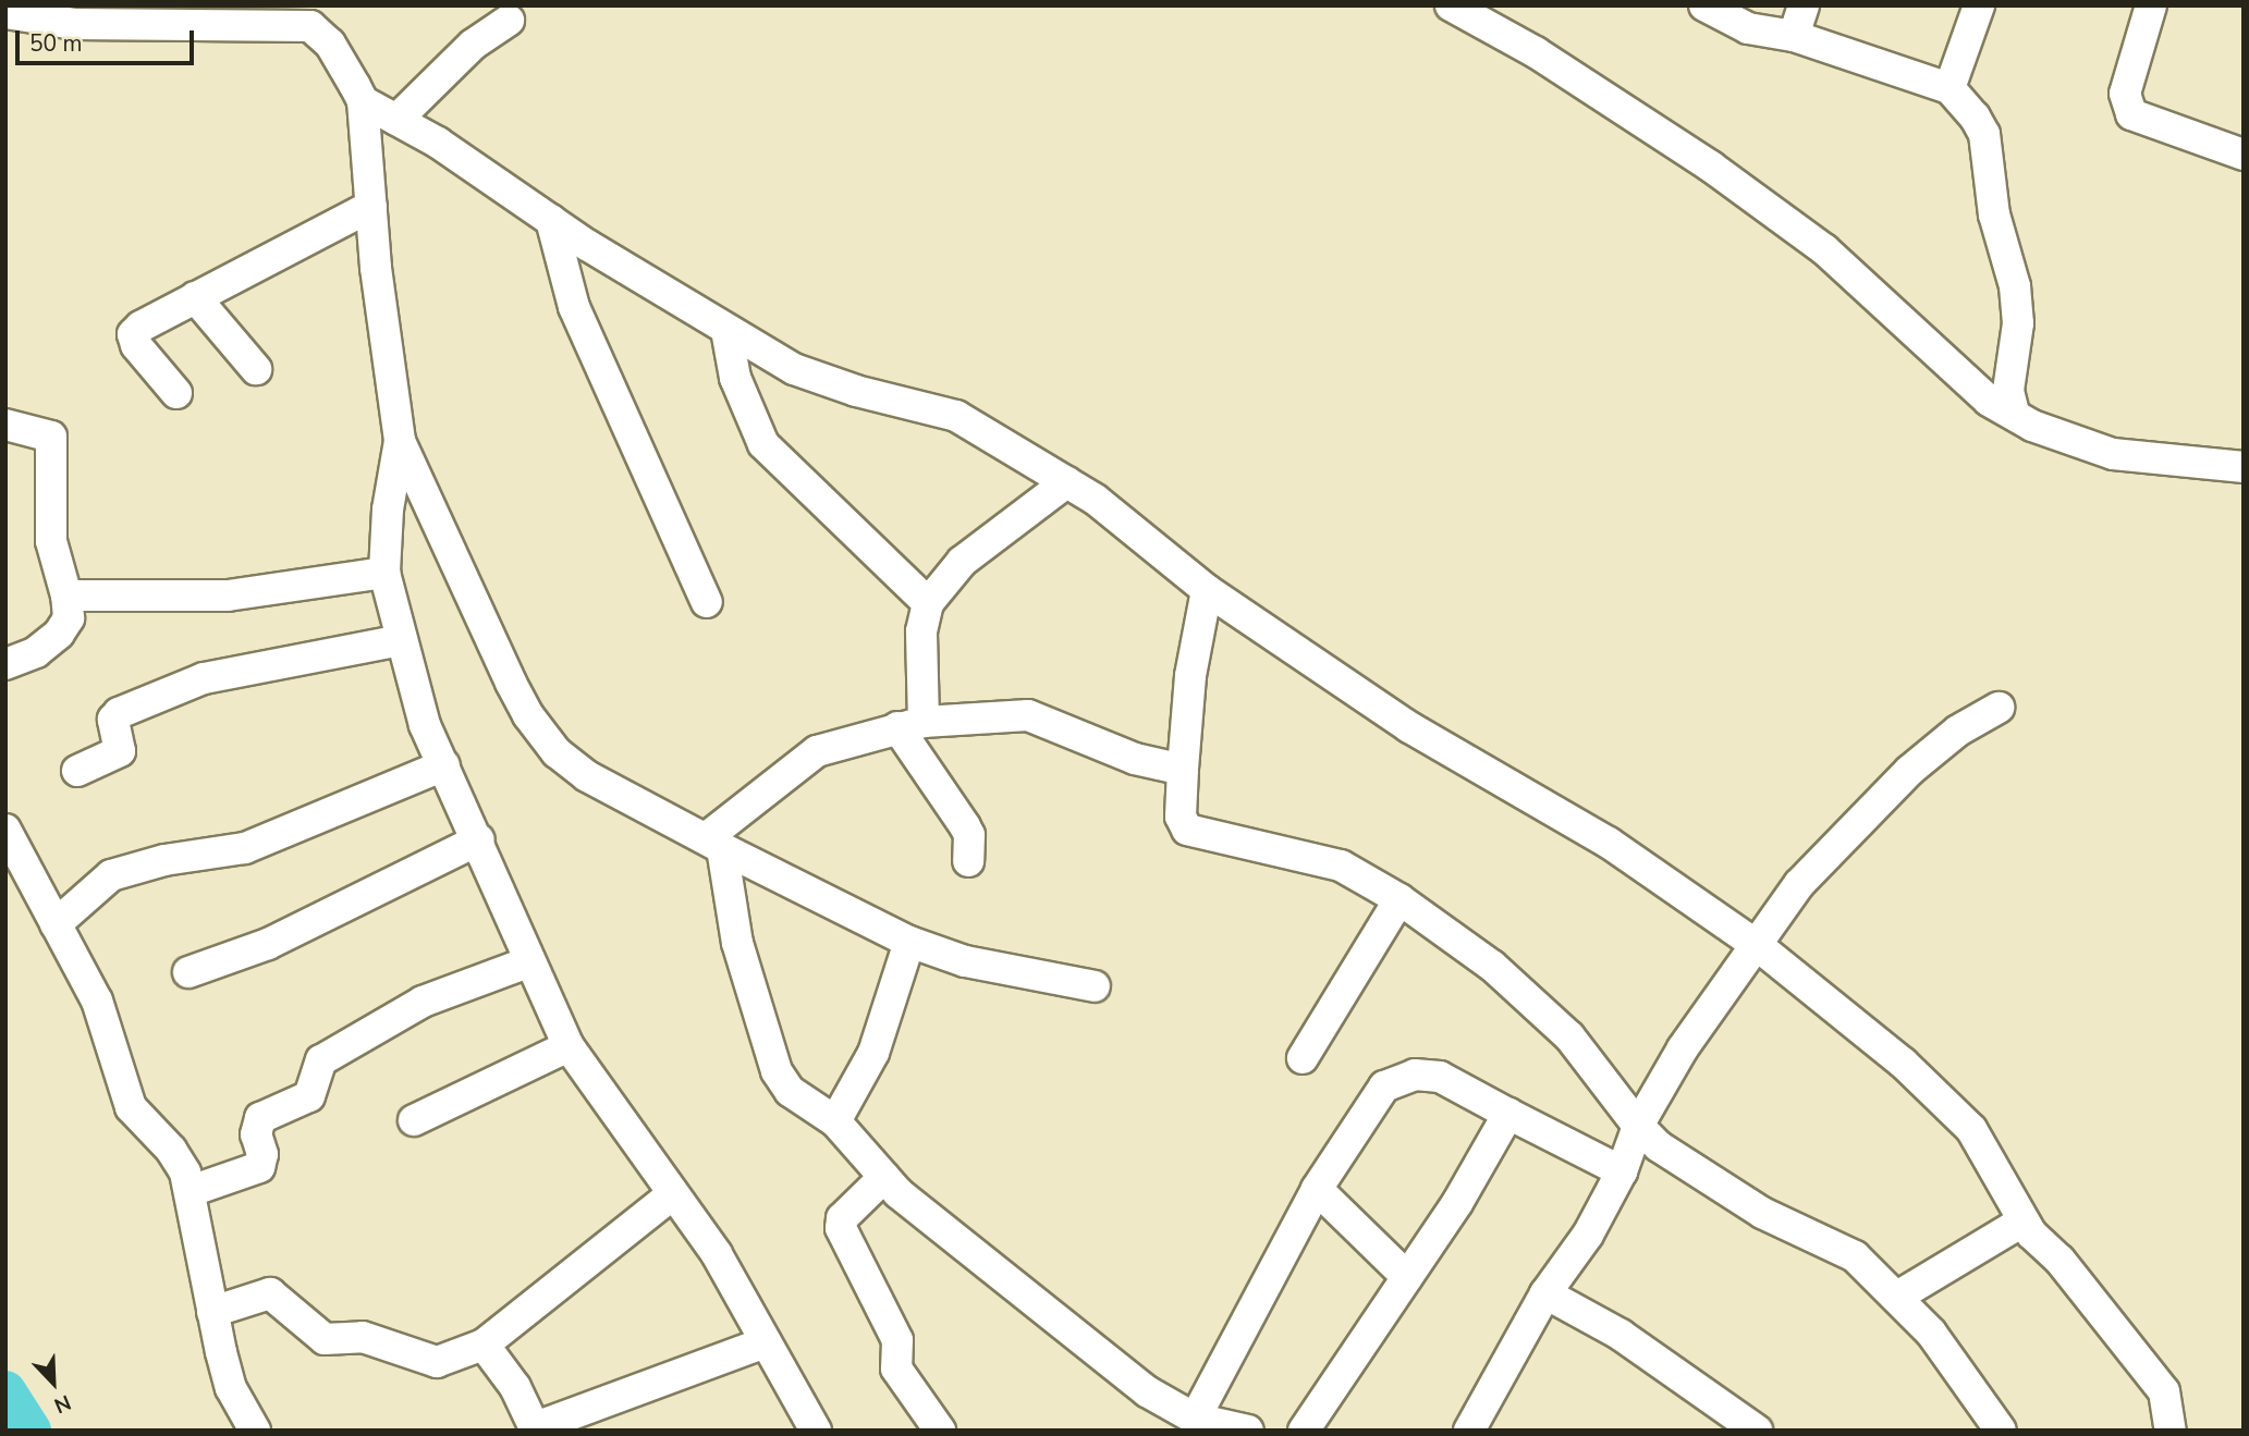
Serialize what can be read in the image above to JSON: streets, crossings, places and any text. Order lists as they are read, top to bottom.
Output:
{
  "scale_bar": "50 m",
  "north": "bottom right"
}
